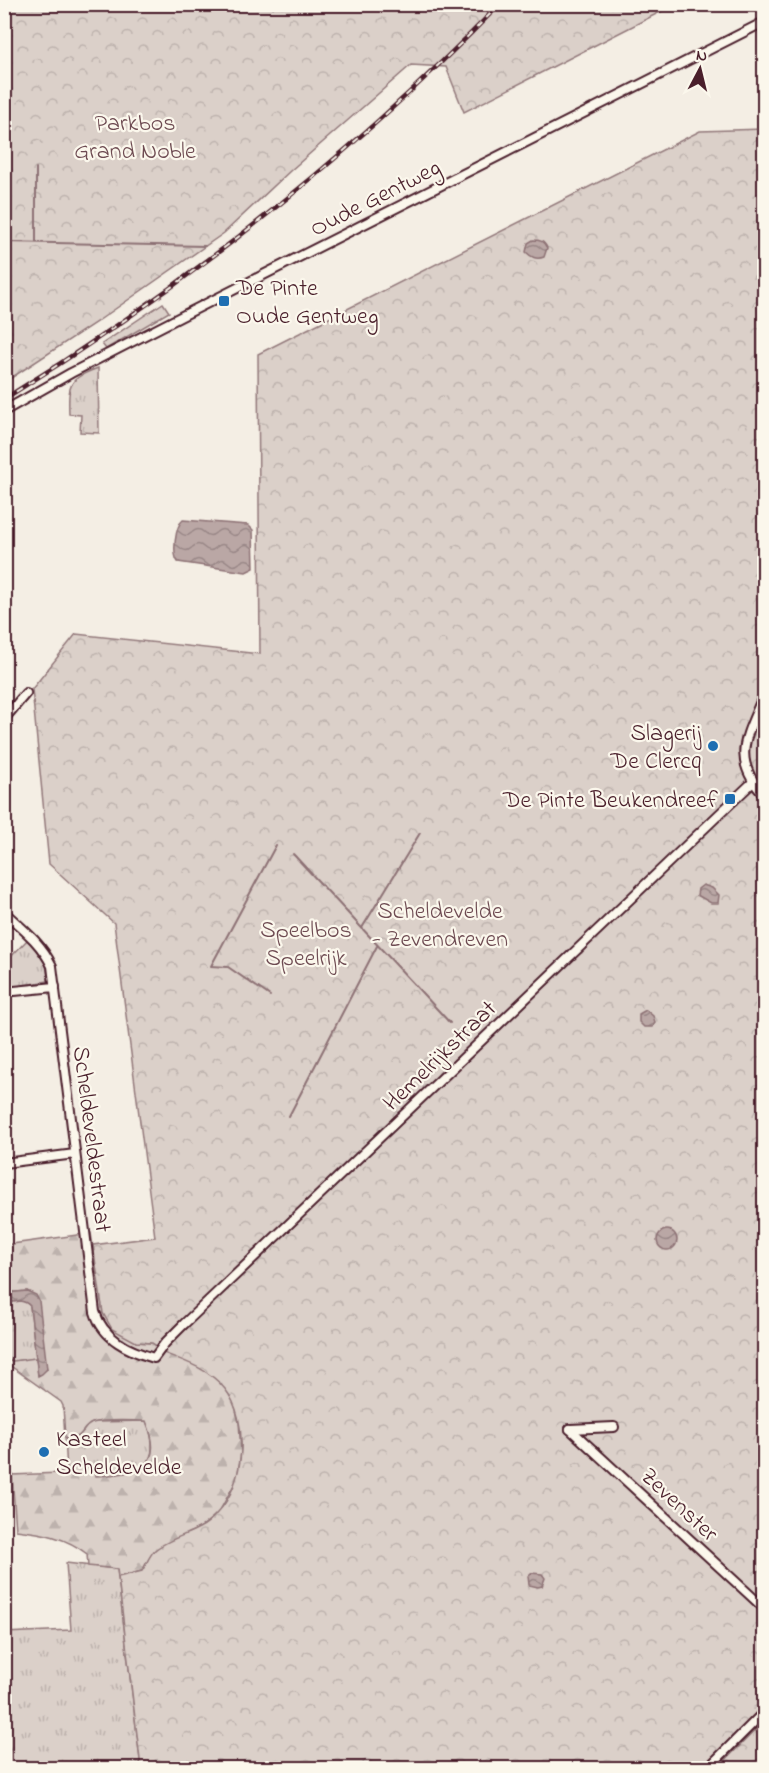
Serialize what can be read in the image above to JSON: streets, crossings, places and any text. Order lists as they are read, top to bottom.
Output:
{
  "streets": {
    "street": [
      "Oude Gentweg",
      "Hemelrijkstraat",
      "Scheldeveldestraat",
      "Zevenster"
    ]
  },
  "crossings": [
    ["Hemelrijkstraat", "Scheldeveldestraat"]
  ],
  "parks": ["Parkbos Grand Noble", "Scheldevelde - Zevendreven", "Speelbos Speelrijk"],
  "places": {
    "transit": ["De Pinte Oude Gentweg", "De Pinte Beukendreef"],
    "other": ["Slagerij De Clercq", "Kasteel Scheldevelde"]
  },
  "north": "top"
}
